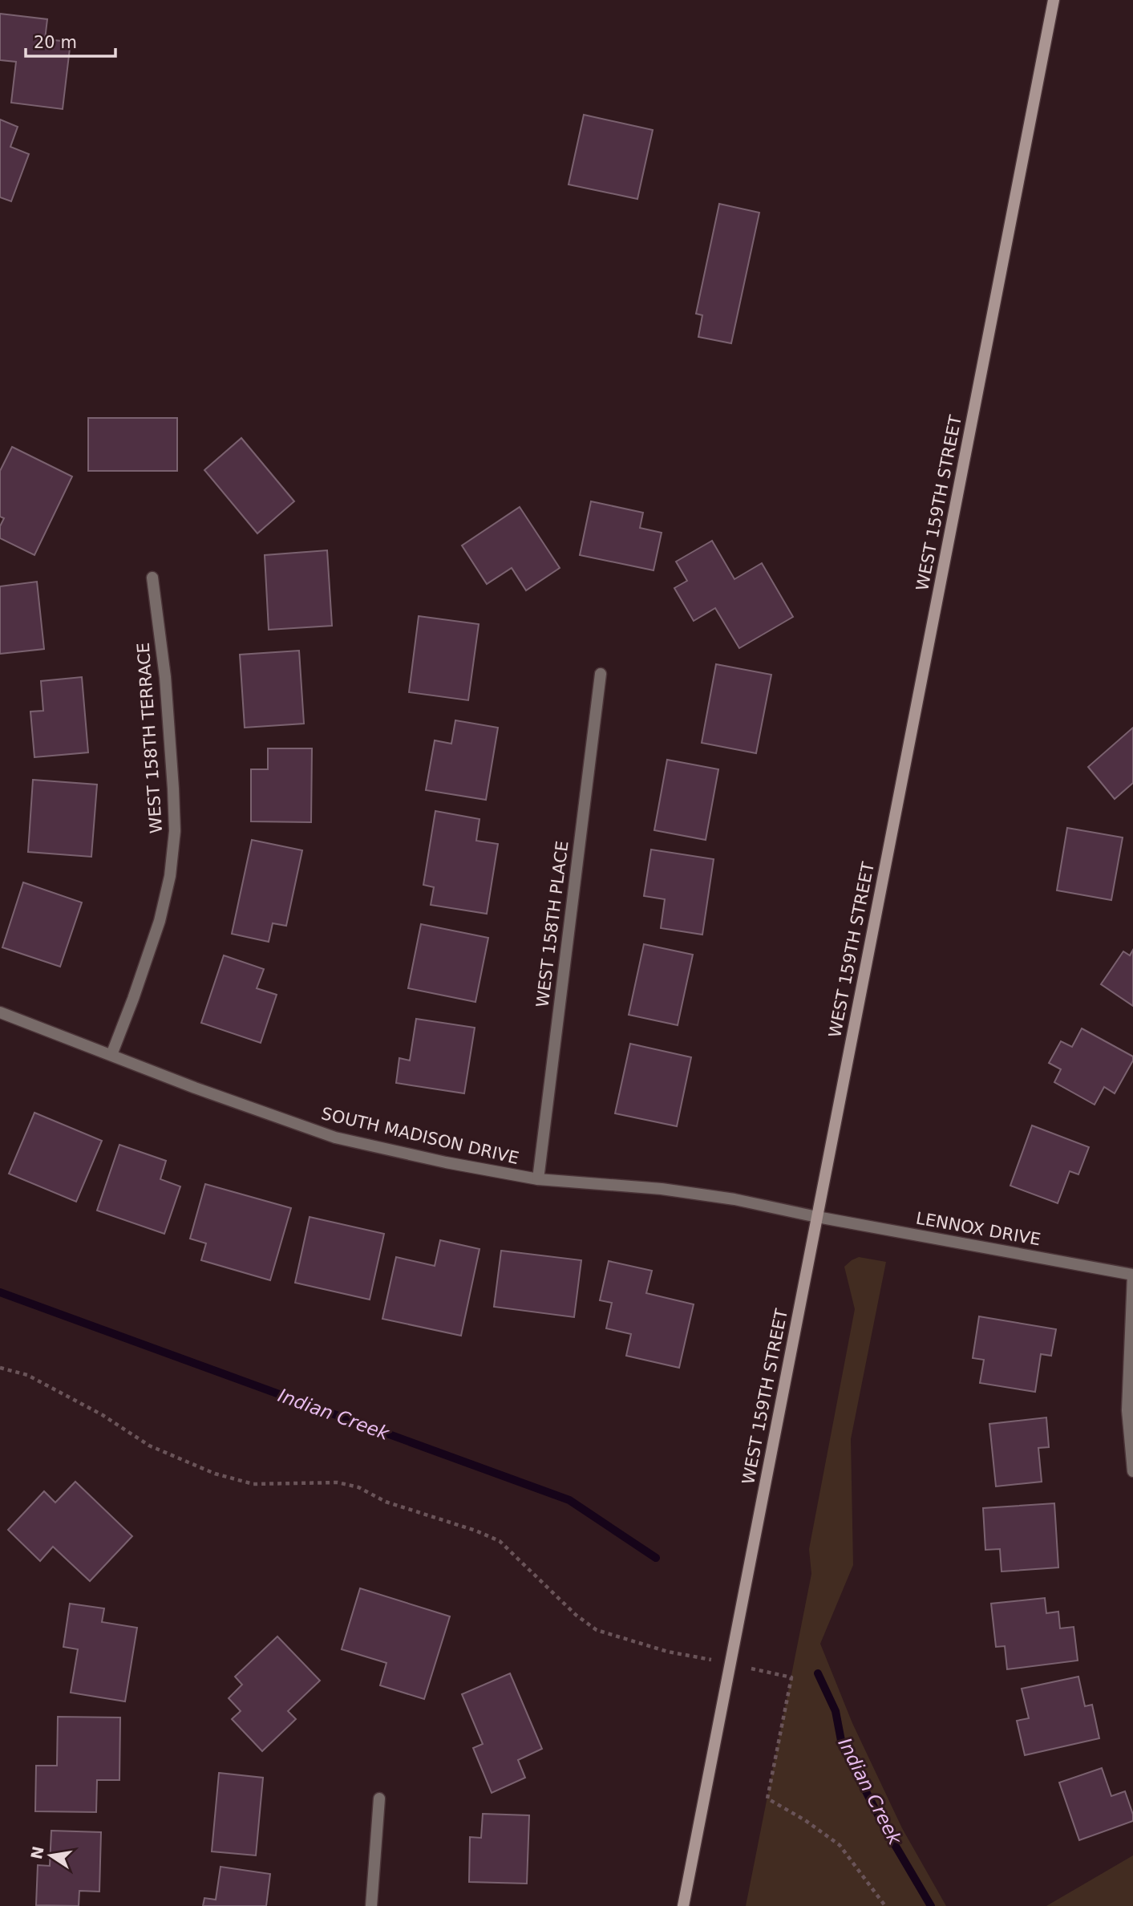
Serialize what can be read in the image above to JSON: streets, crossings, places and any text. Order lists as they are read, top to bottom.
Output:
{
  "streets": {
    "main road": ["WEST 159TH STREET"],
    "street": [
      "WEST 158TH TERRACE",
      "WEST 158TH PLACE",
      "SOUTH MADISON DRIVE",
      "LENNOX DRIVE"
    ]
  },
  "crossings": [
    ["WEST 159TH STREET", "SOUTH MADISON DRIVE"],
    ["WEST 159TH STREET", "LENNOX DRIVE"],
    ["WEST 158TH TERRACE", "SOUTH MADISON DRIVE"],
    ["WEST 158TH PLACE", "SOUTH MADISON DRIVE"],
    ["SOUTH MADISON DRIVE", "LENNOX DRIVE"]
  ],
  "water": ["Indian Creek"],
  "scale_bar": "20 m",
  "north": "left"
}
